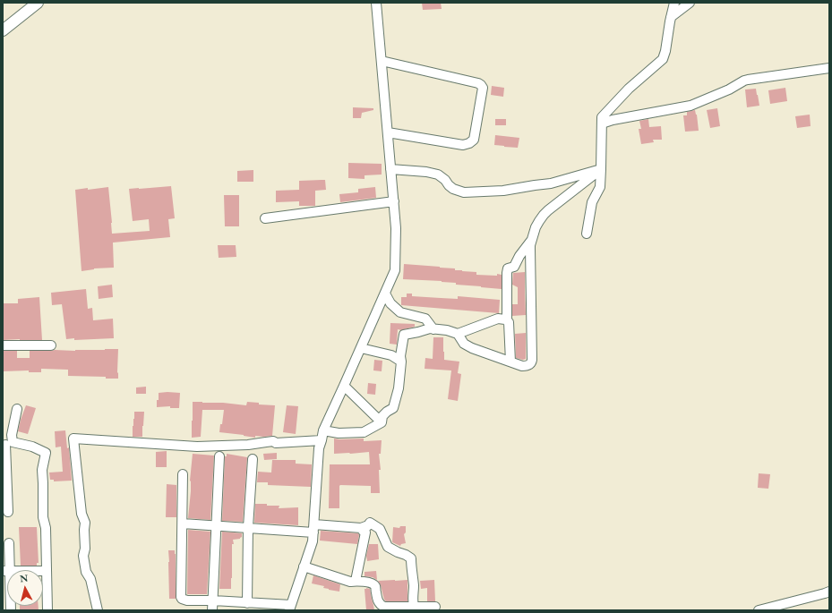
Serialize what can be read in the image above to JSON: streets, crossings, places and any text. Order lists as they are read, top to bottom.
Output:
{
  "north": "top"
}
